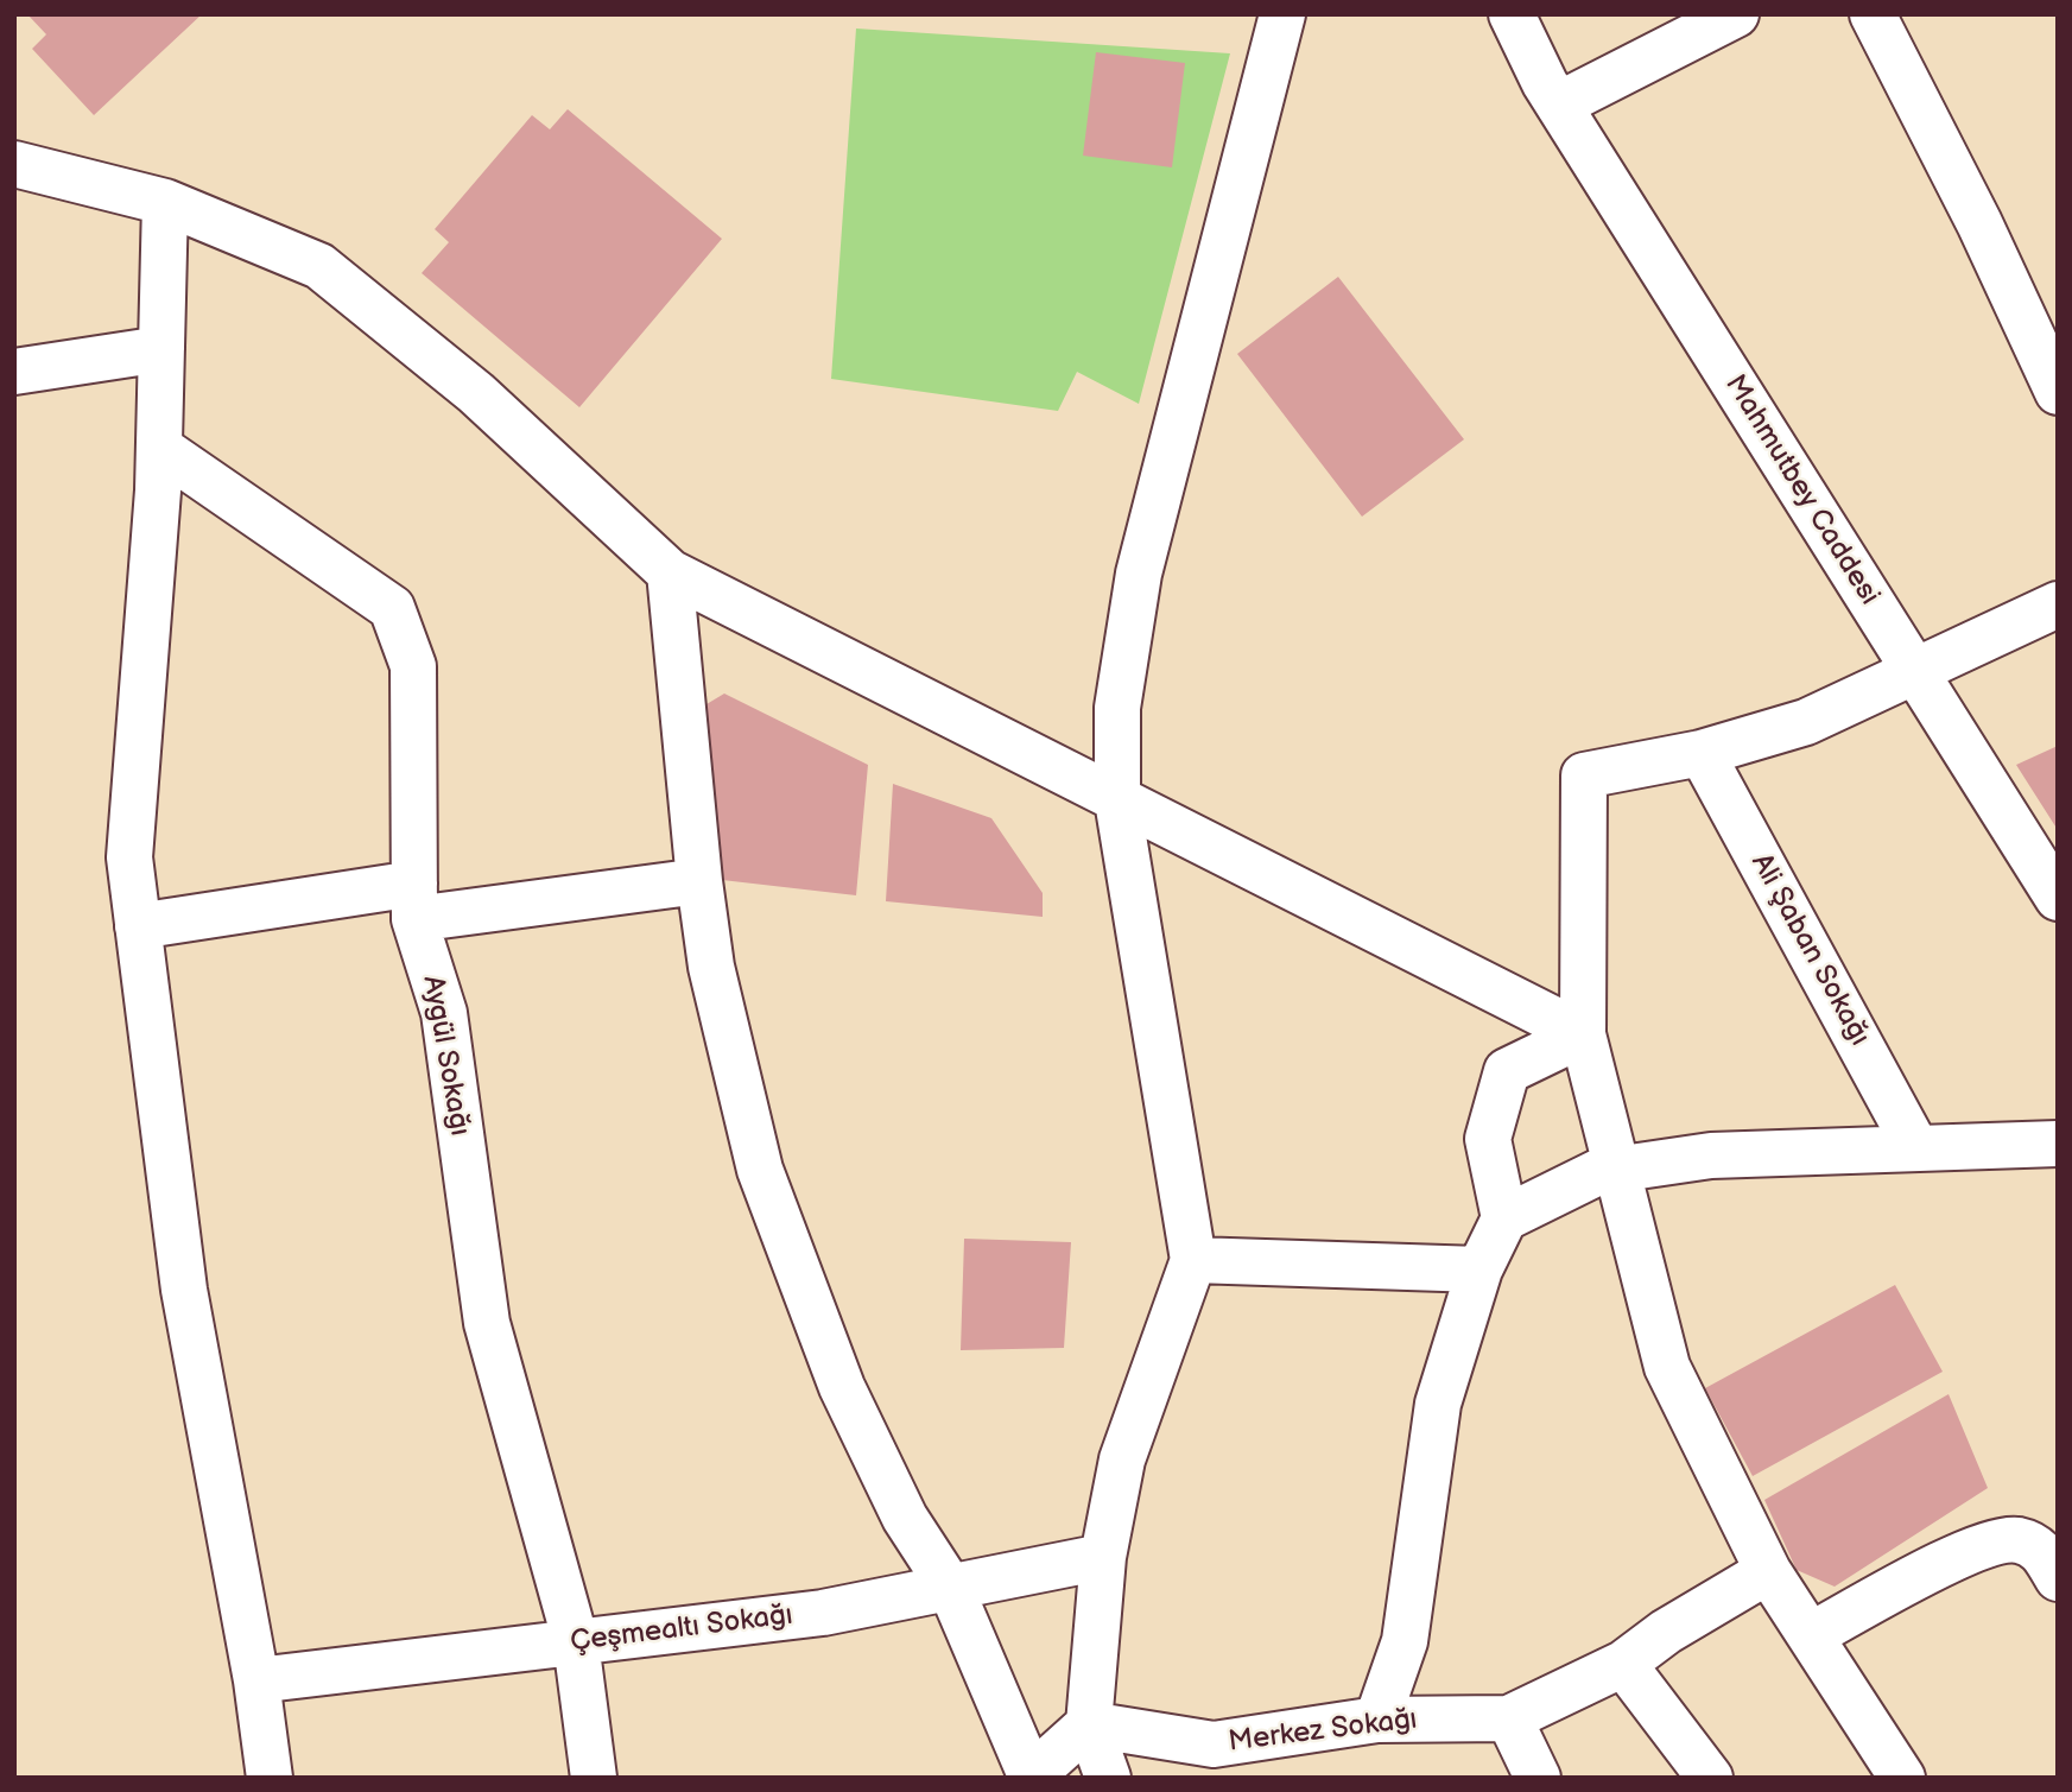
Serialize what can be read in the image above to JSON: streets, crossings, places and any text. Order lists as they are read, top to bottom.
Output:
{
  "streets": {
    "street": [
      "Mahmutbey Caddesi",
      "Ali Şaban Sokağı",
      "Aygül Sokağı",
      "Çeşmealtı Sokağı",
      "Merkez Sokağı"
    ]
  },
  "crossings": [
    ["Aygül Sokağı", "Çeşmealtı Sokağı"]
  ]
}
